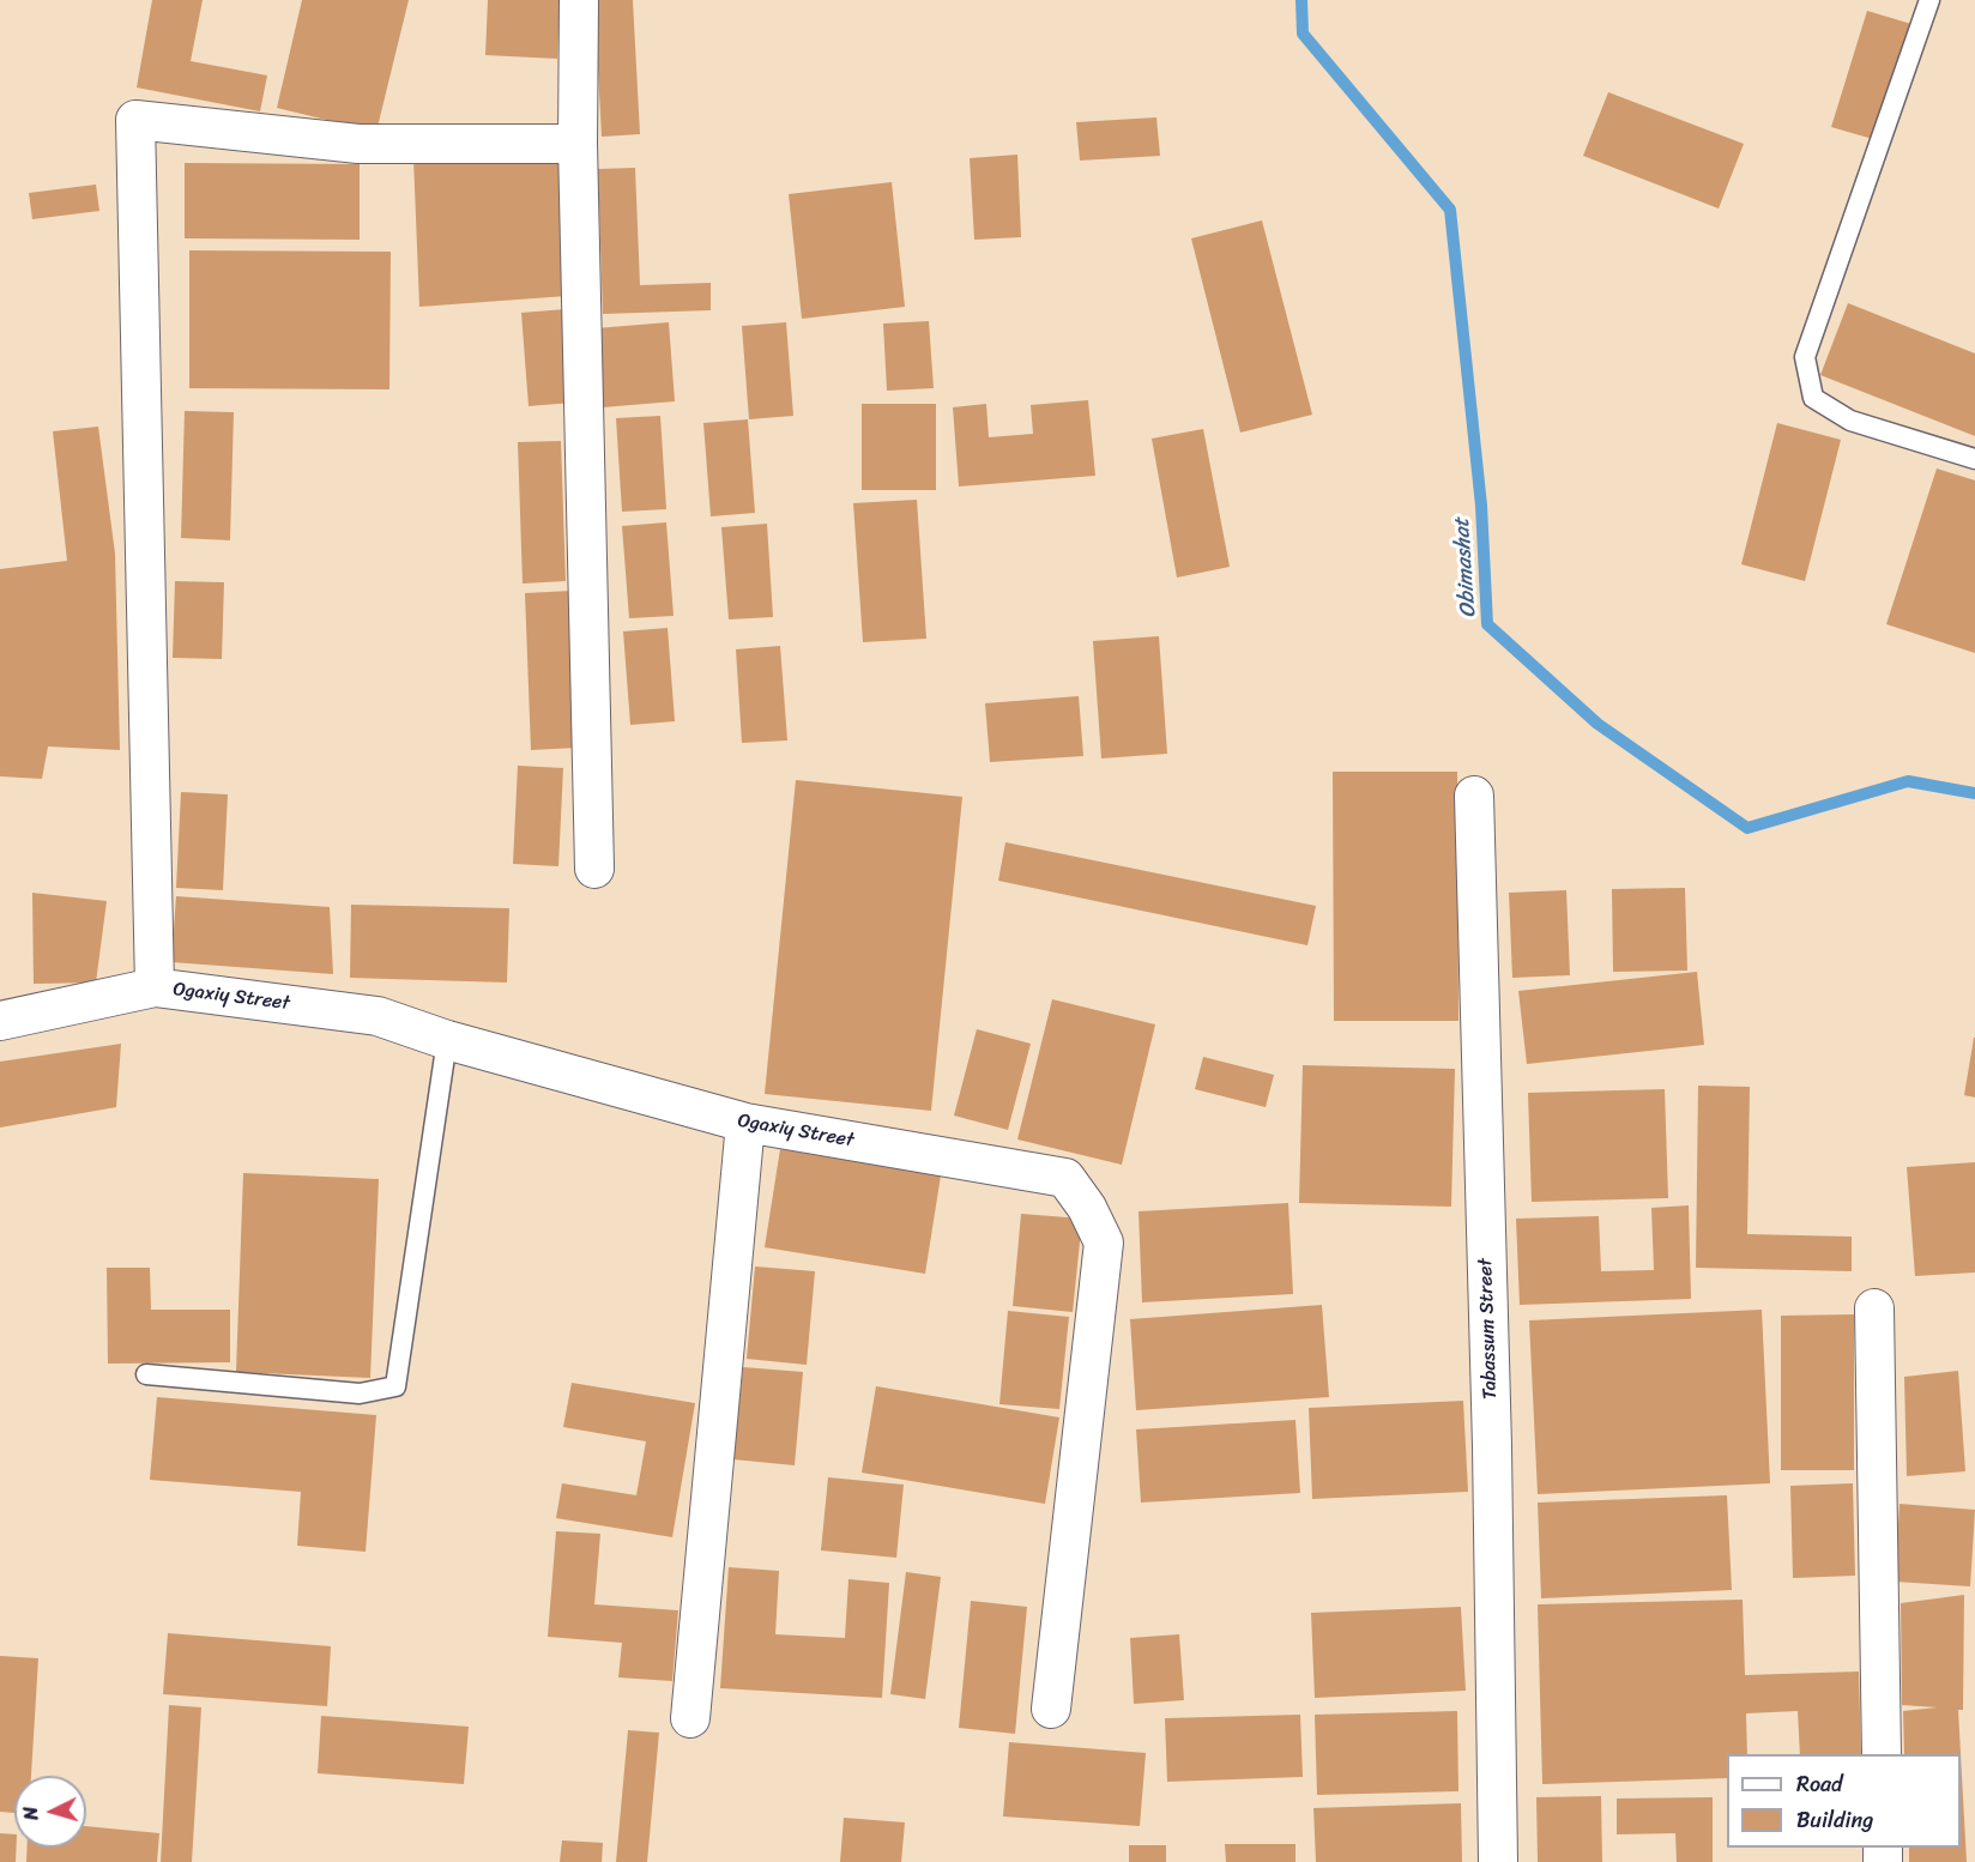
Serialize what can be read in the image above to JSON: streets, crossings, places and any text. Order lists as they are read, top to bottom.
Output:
{
  "streets": {
    "street": ["Ogaxiy Street", "Tabassum Street"]
  },
  "water": ["Obimashat"],
  "legend": ["Road", "Building"],
  "north": "left"
}
